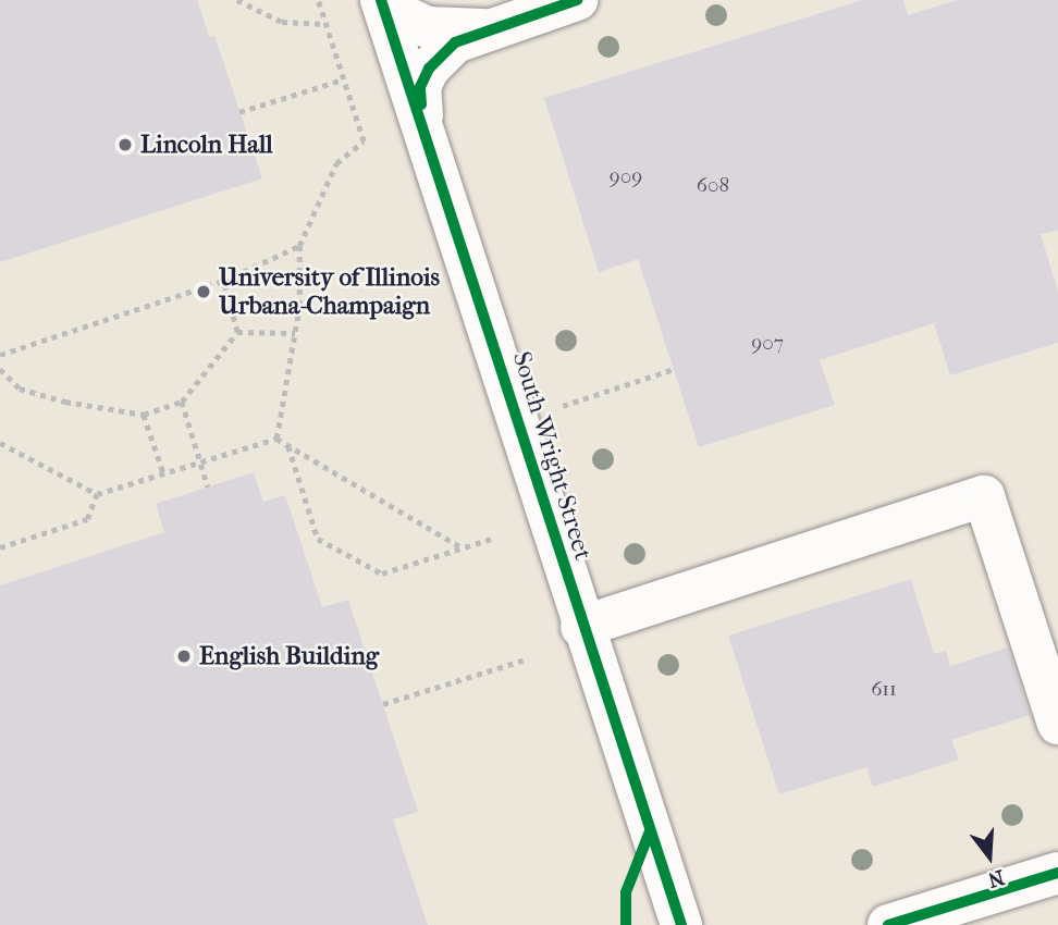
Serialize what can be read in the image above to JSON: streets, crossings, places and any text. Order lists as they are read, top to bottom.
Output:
{
  "streets": {
    "street": ["South Wright Street"]
  },
  "places": ["Lincoln Hall", "University of Illinois Urbana-Champaign", "English Building"],
  "house_numbers": [
    "909",
    "608",
    "907",
    "611"
  ],
  "north": "bottom"
}
